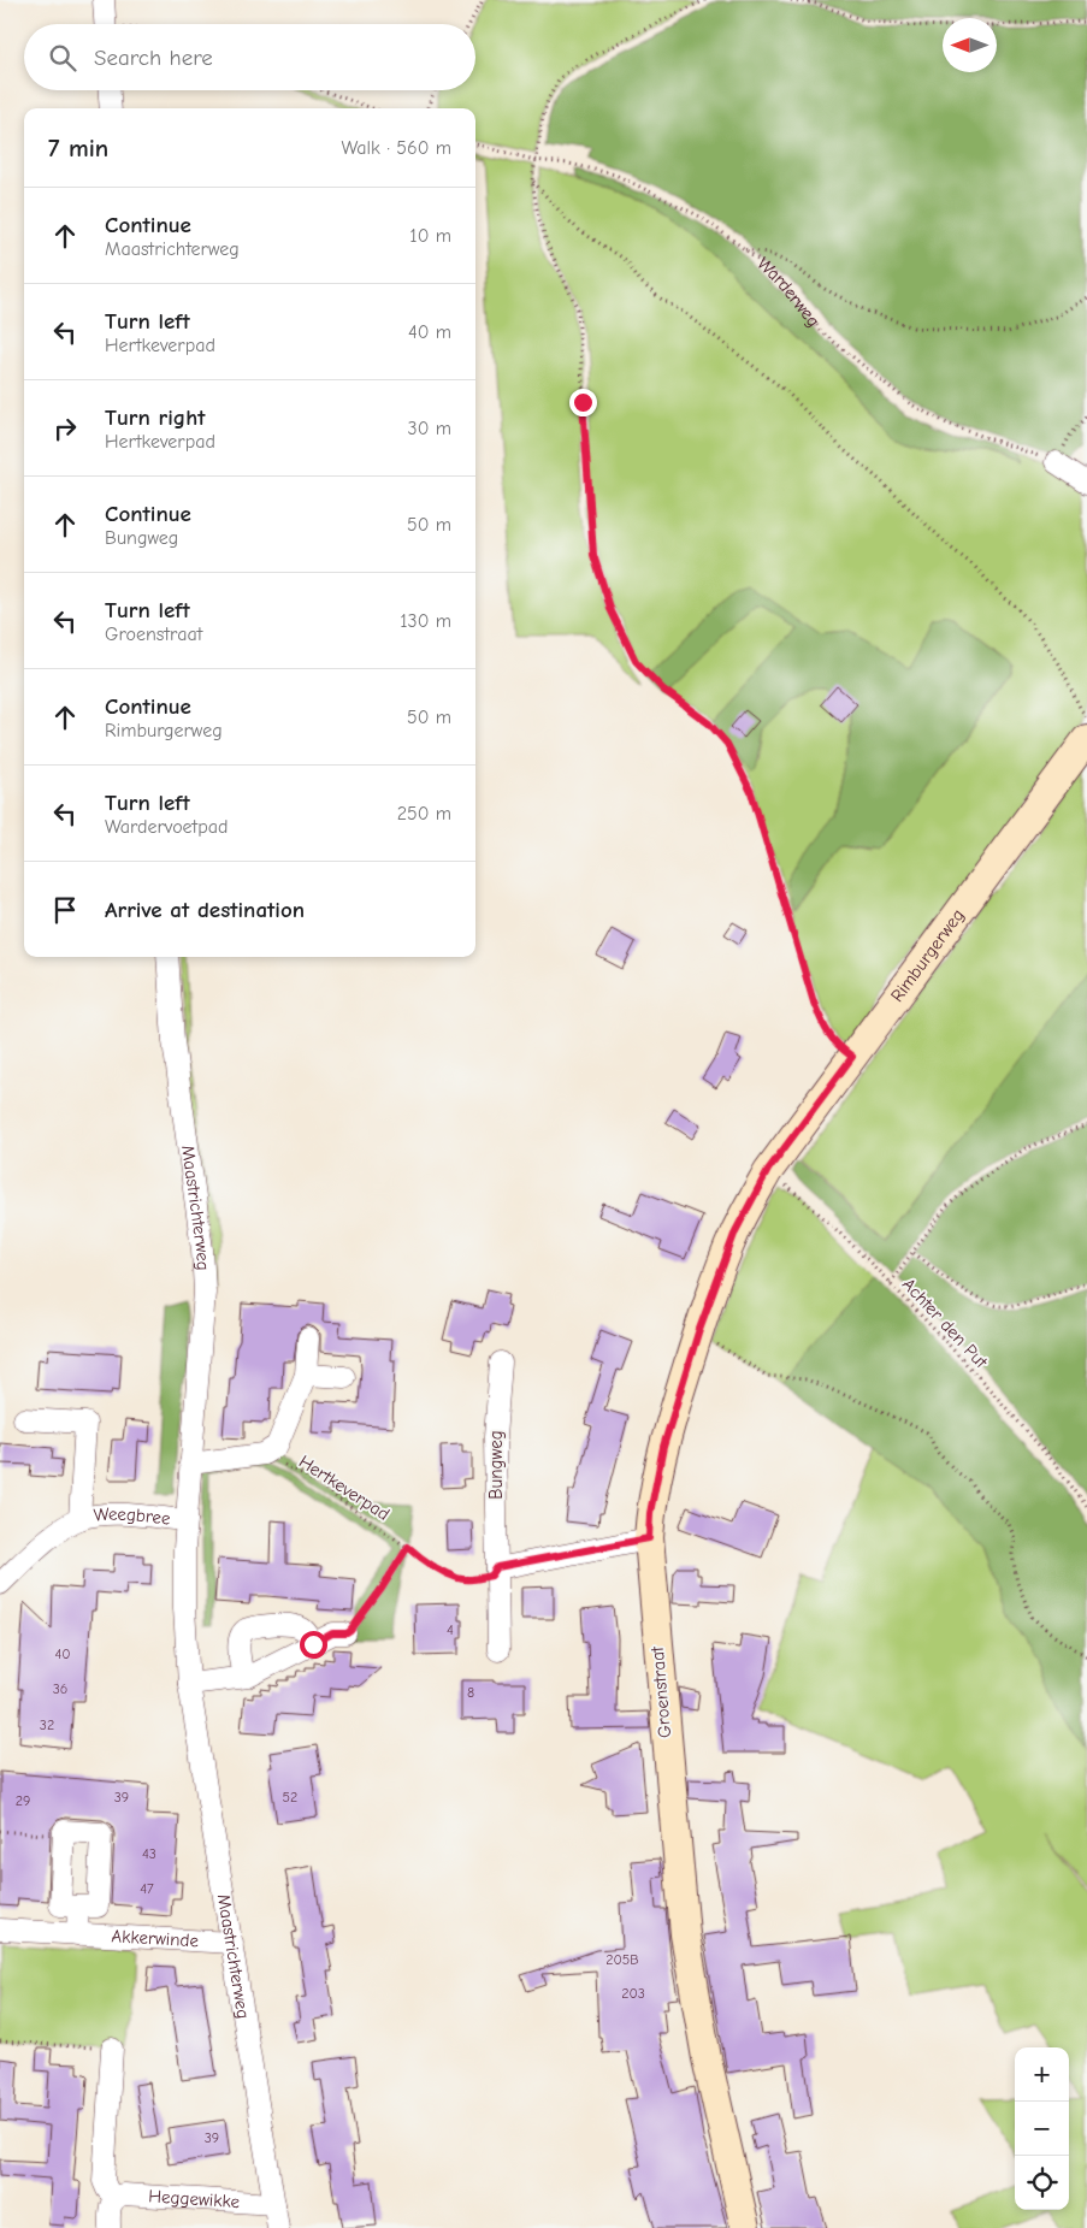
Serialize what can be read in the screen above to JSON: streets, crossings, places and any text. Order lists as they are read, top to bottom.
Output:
{
  "streets": {
    "street": [
      "Rimburgerweg",
      "Maastrichterweg",
      "Bungweg",
      "Weegbree",
      "Groenstraat",
      "Akkerwinde",
      "Heggewikke"
    ],
    "path": ["Warderweg", "Achter den Put", "Hertkeverpad"]
  },
  "crossings": [
    ["Rimburgerweg", "Achter den Put"],
    ["Rimburgerweg", "Groenstraat"],
    ["Maastrichterweg", "Weegbree"],
    ["Maastrichterweg", "Akkerwinde"],
    ["Maastrichterweg", "Heggewikke"],
    ["Achter den Put", "Groenstraat"],
    ["Bungweg", "Hertkeverpad"]
  ],
  "house_numbers": [
    "4",
    "40",
    "36",
    "8",
    "32",
    "39",
    "52",
    "29",
    "43",
    "47",
    "205B",
    "203",
    "39"
  ],
  "north": "left",
  "page": {
    "search": "Search here",
    "heading": ["7 min", "Walk · 560 m"],
    "list": [
      ["Continue", "Maastrichterweg", "10 m"],
      ["Turn left", "Hertkeverpad", "40 m"],
      ["Turn right", "Hertkeverpad", "30 m"],
      ["Continue", "Bungweg", "50 m"],
      ["Turn left", "Groenstraat", "130 m"],
      ["Continue", "Rimburgerweg", "50 m"],
      ["Turn left", "Wardervoetpad", "250 m"],
      "Arrive at destination"
    ],
    "map_buttons": ["+", "−"]
  }
}
